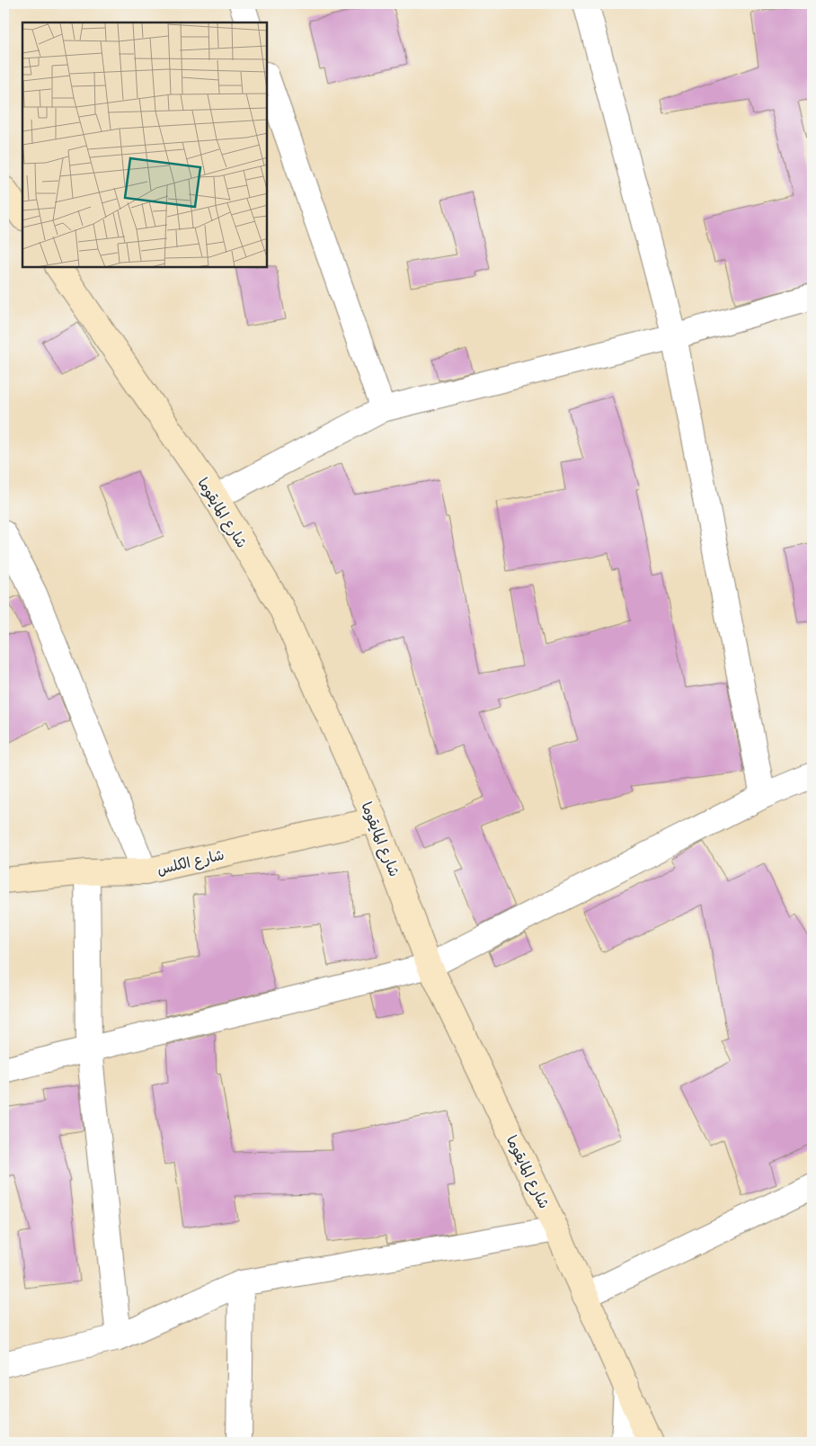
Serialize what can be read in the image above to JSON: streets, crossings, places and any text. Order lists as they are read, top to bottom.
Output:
{
  "streets": {
    "street": ["شارع المايقوما", "شارع الكلس"]
  },
  "crossings": [
    ["شارع المايقوما", "شارع الكلس"]
  ]
}
